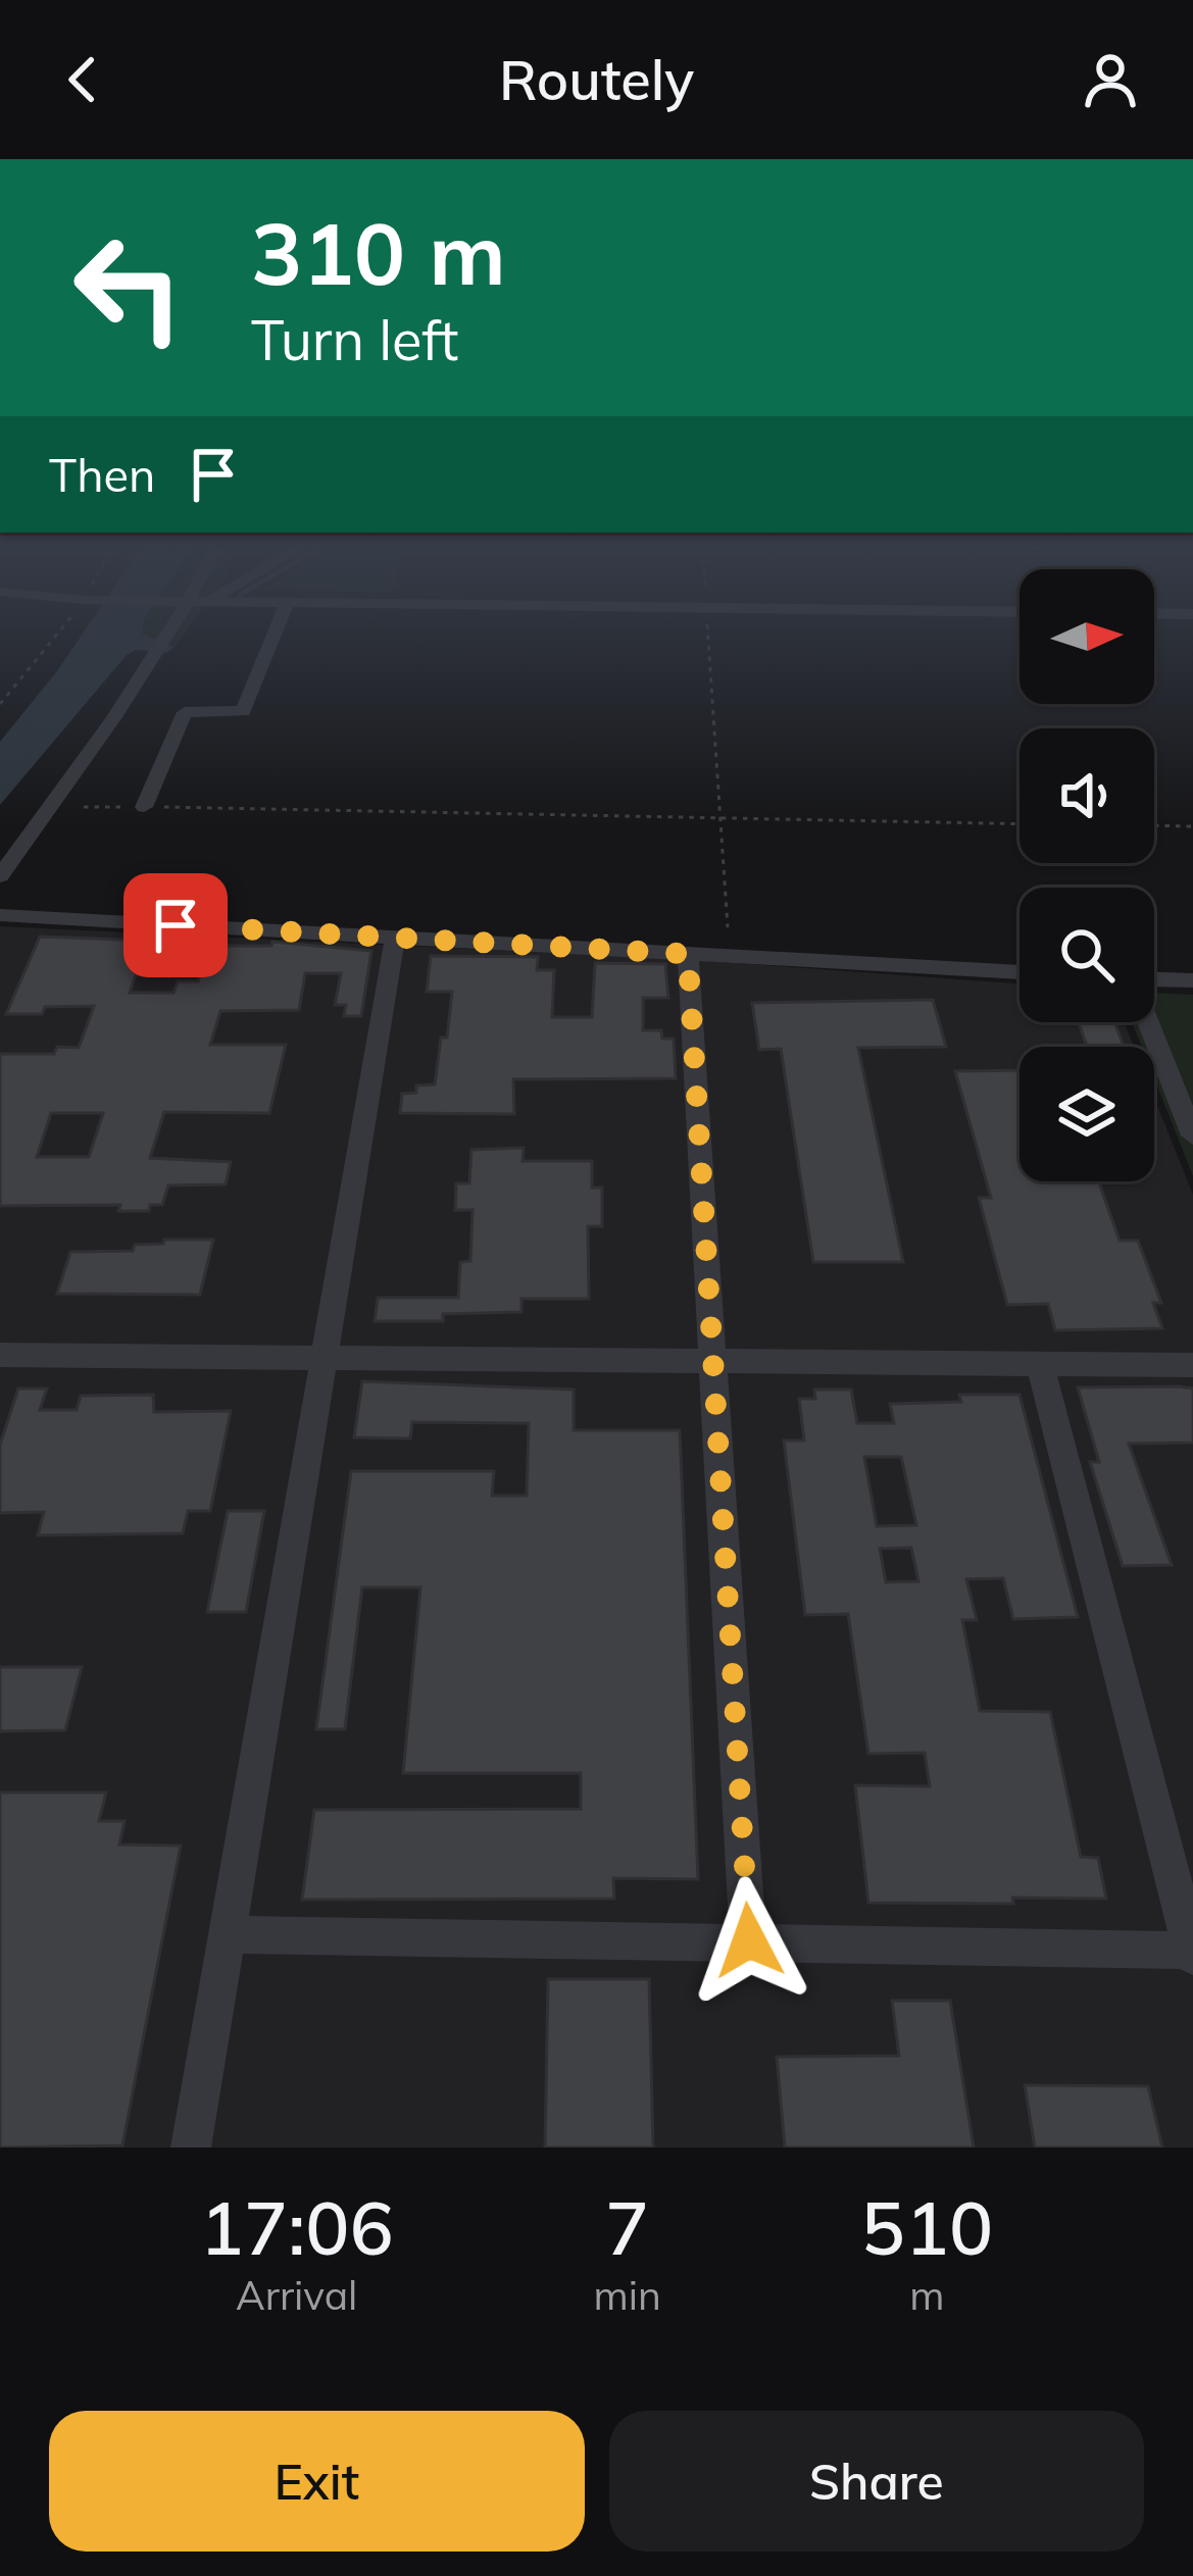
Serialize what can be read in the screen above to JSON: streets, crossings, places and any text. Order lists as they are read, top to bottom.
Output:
{
  "north": "right",
  "page": {
    "header": "Routely",
    "turn": ["310 m", "Turn left"],
    "then": "Then",
    "eta": [
      "17:06",
      "Arrival",
      "7",
      "min",
      "510",
      "m"
    ],
    "buttons": ["Exit", "Share"]
  }
}
